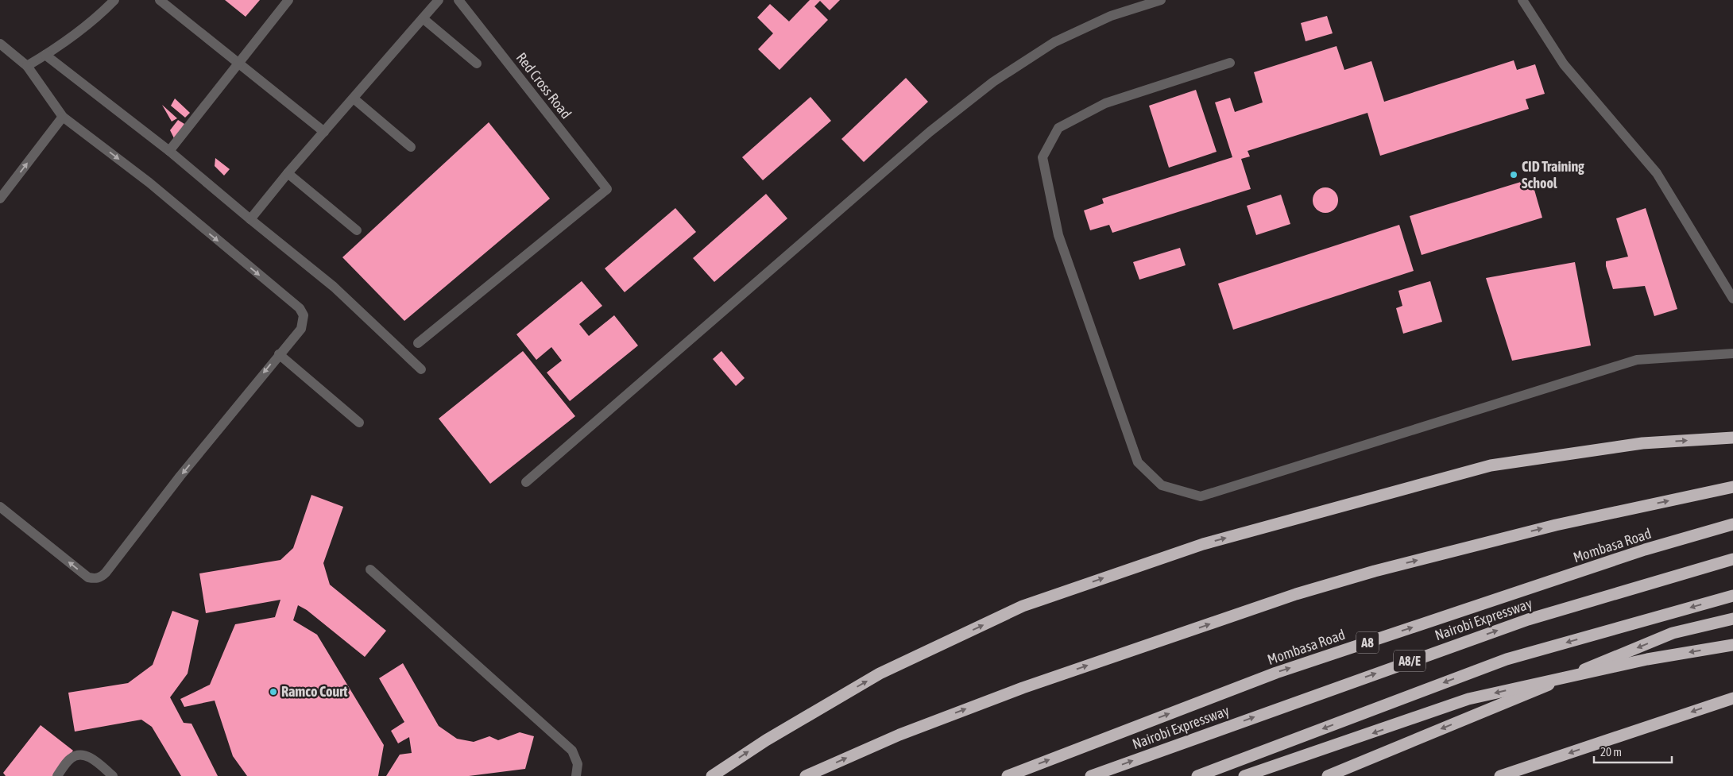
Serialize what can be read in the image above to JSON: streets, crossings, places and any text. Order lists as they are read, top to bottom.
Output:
{
  "streets": {
    "highway": [
      "Mombasa Road",
      "Nairobi Expressway",
      "A8",
      "A8/E"
    ],
    "lane": ["Red Cross Road"]
  },
  "places": ["CID Training School", "Ramco Court"],
  "scale_bar": "20 m"
}
